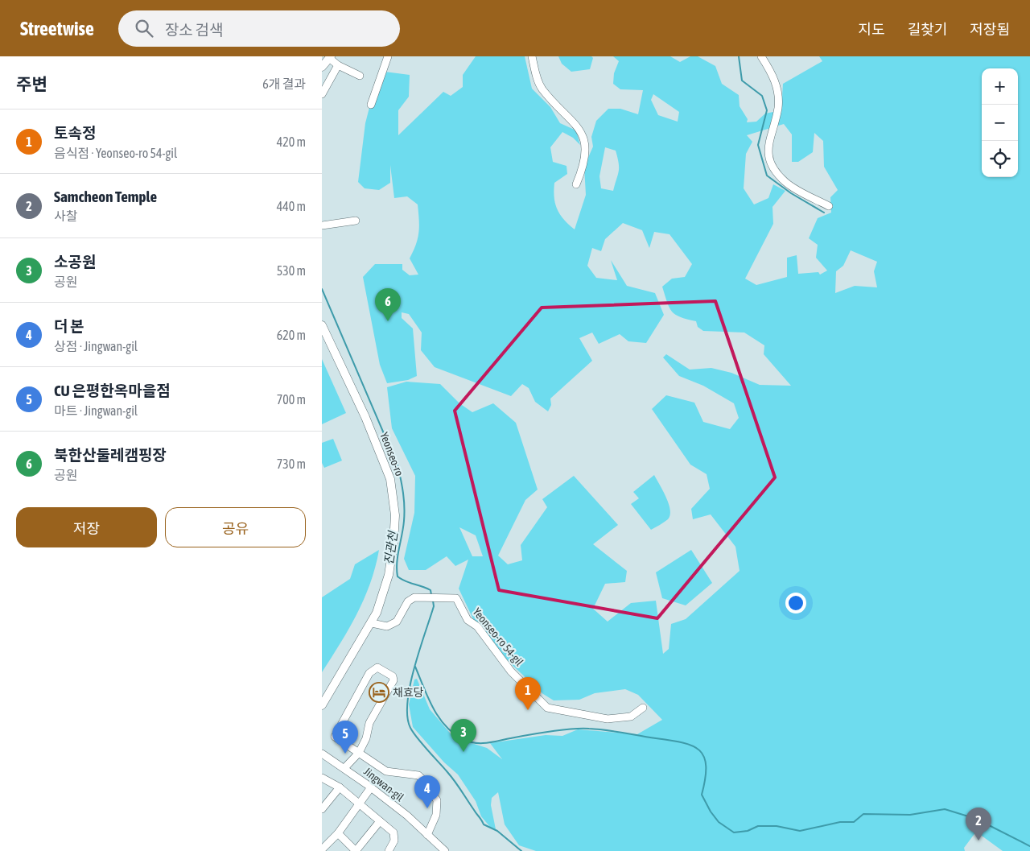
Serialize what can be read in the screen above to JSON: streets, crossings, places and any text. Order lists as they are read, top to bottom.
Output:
{
  "streets": {
    "main road": ["Yeonseo-ro"],
    "street": ["Yeonseo-ro 54-gil", "Jingwan-gil"]
  },
  "crossings": [
    ["Yeonseo-ro", "Yeonseo-ro 54-gil"]
  ],
  "water": ["진관천"],
  "places": {
    "hotel": ["채효당"]
  },
  "page": {
    "header": "Streetwise",
    "search": "장소 검색",
    "nav": ["지도", "길찾기", "저장됨"],
    "heading": ["주변", "6개 결과"],
    "map_buttons": ["+", "−"],
    "list": [
      {
        "mark": "1",
        "name": "토속정",
        "note": "음식점 · Yeonseo-ro 54-gil",
        "value": "420 m"
      },
      {
        "mark": "2",
        "name": "Samcheon Temple",
        "note": "사찰",
        "value": "440 m"
      },
      {
        "mark": "3",
        "name": "소공원",
        "note": "공원",
        "value": "530 m"
      },
      {
        "mark": "4",
        "name": "더 본",
        "note": "상점 · Jingwan-gil",
        "value": "620 m"
      },
      {
        "mark": "5",
        "name": "CU 은평한옥마을점",
        "note": "마트 · Jingwan-gil",
        "value": "700 m"
      },
      {
        "mark": "6",
        "name": "북한산둘레캠핑장",
        "note": "공원",
        "value": "730 m"
      }
    ],
    "pins": [
      "6",
      "1",
      "3",
      "5",
      "4",
      "2"
    ],
    "buttons": ["저장", "공유"]
  }
}
